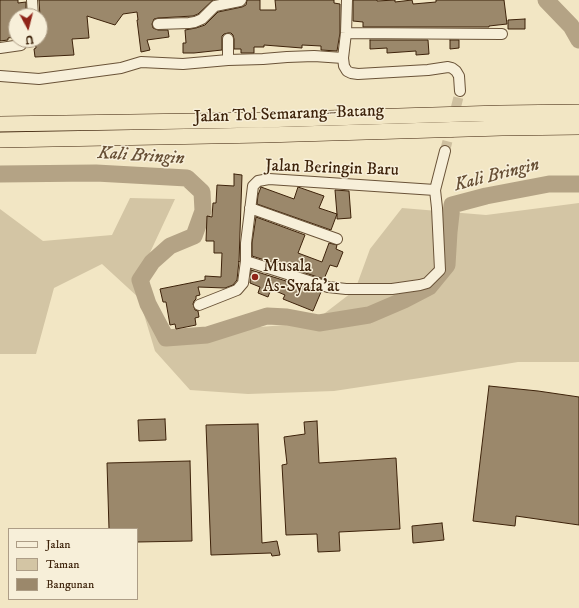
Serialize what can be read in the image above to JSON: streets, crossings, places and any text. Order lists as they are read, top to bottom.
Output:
{
  "streets": {
    "highway": ["Jalan Tol Semarang–Batang"],
    "street": ["Jalan Beringin Baru"]
  },
  "water": ["Kali Bringin"],
  "places": ["Musala As-Syafa'at"],
  "legend": ["Jalan", "Taman", "Bangunan"],
  "north": "bottom"
}
